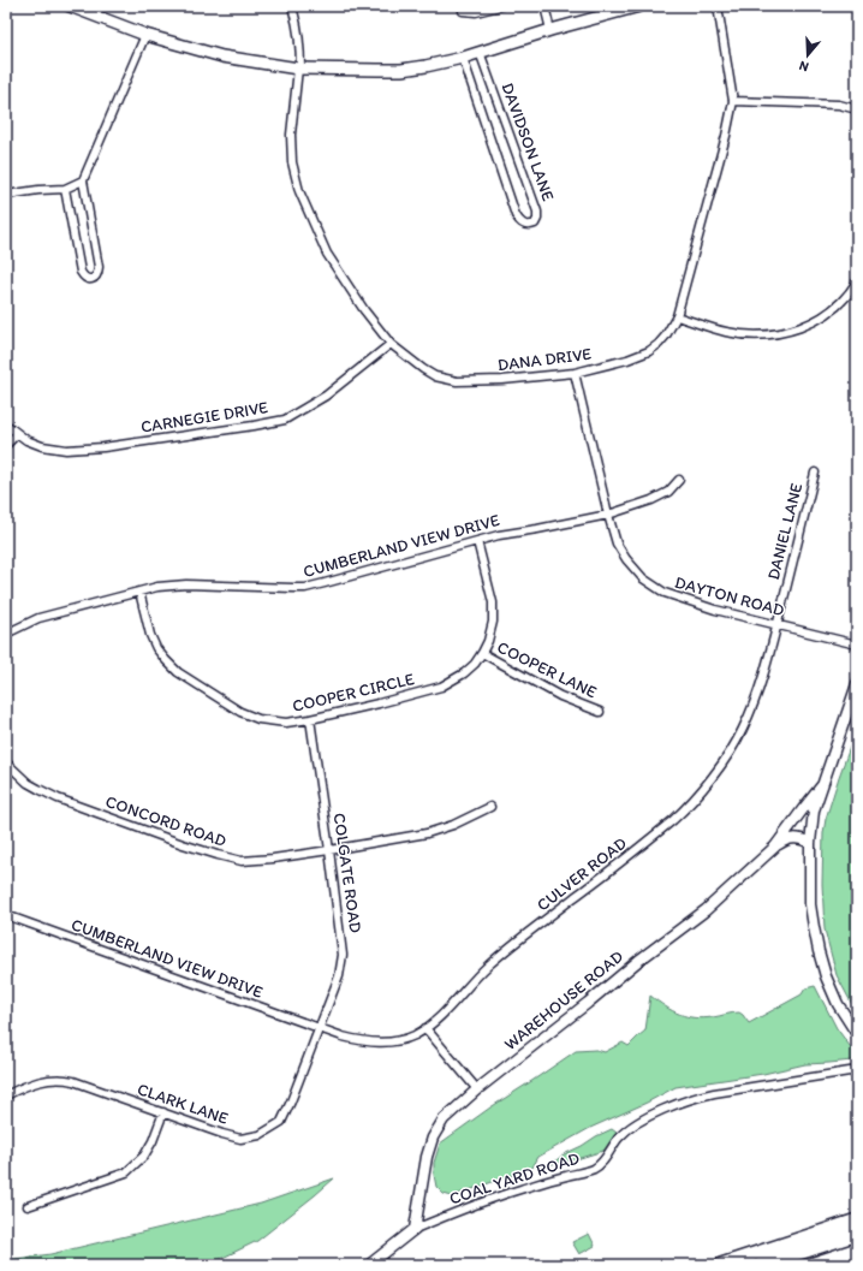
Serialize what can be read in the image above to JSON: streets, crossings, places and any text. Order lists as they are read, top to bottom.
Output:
{
  "streets": {
    "street": [
      "DAVIDSON LANE",
      "DANA DRIVE",
      "CARNEGIE DRIVE",
      "DANIEL LANE",
      "CUMBERLAND VIEW DRIVE",
      "DAYTON ROAD",
      "COOPER LANE",
      "COOPER CIRCLE",
      "CONCORD ROAD",
      "COLGATE ROAD",
      "CULVER ROAD",
      "WAREHOUSE ROAD",
      "CLARK LANE",
      "COAL YARD ROAD"
    ]
  },
  "crossings": [
    ["DANA DRIVE", "CARNEGIE DRIVE"],
    ["DANA DRIVE", "DAYTON ROAD"],
    ["DANIEL LANE", "DAYTON ROAD"],
    ["DANIEL LANE", "CULVER ROAD"],
    ["CUMBERLAND VIEW DRIVE", "DAYTON ROAD"],
    ["CUMBERLAND VIEW DRIVE", "COOPER CIRCLE"],
    ["CUMBERLAND VIEW DRIVE", "COLGATE ROAD"],
    ["CUMBERLAND VIEW DRIVE", "CULVER ROAD"],
    ["CUMBERLAND VIEW DRIVE", "CLARK LANE"],
    ["DAYTON ROAD", "CULVER ROAD"],
    ["COOPER LANE", "COOPER CIRCLE"],
    ["COOPER CIRCLE", "COLGATE ROAD"],
    ["CONCORD ROAD", "COLGATE ROAD"],
    ["COLGATE ROAD", "CULVER ROAD"],
    ["COLGATE ROAD", "CLARK LANE"],
    ["CULVER ROAD", "CLARK LANE"],
    ["WAREHOUSE ROAD", "COAL YARD ROAD"]
  ],
  "north": "bottom"
}
